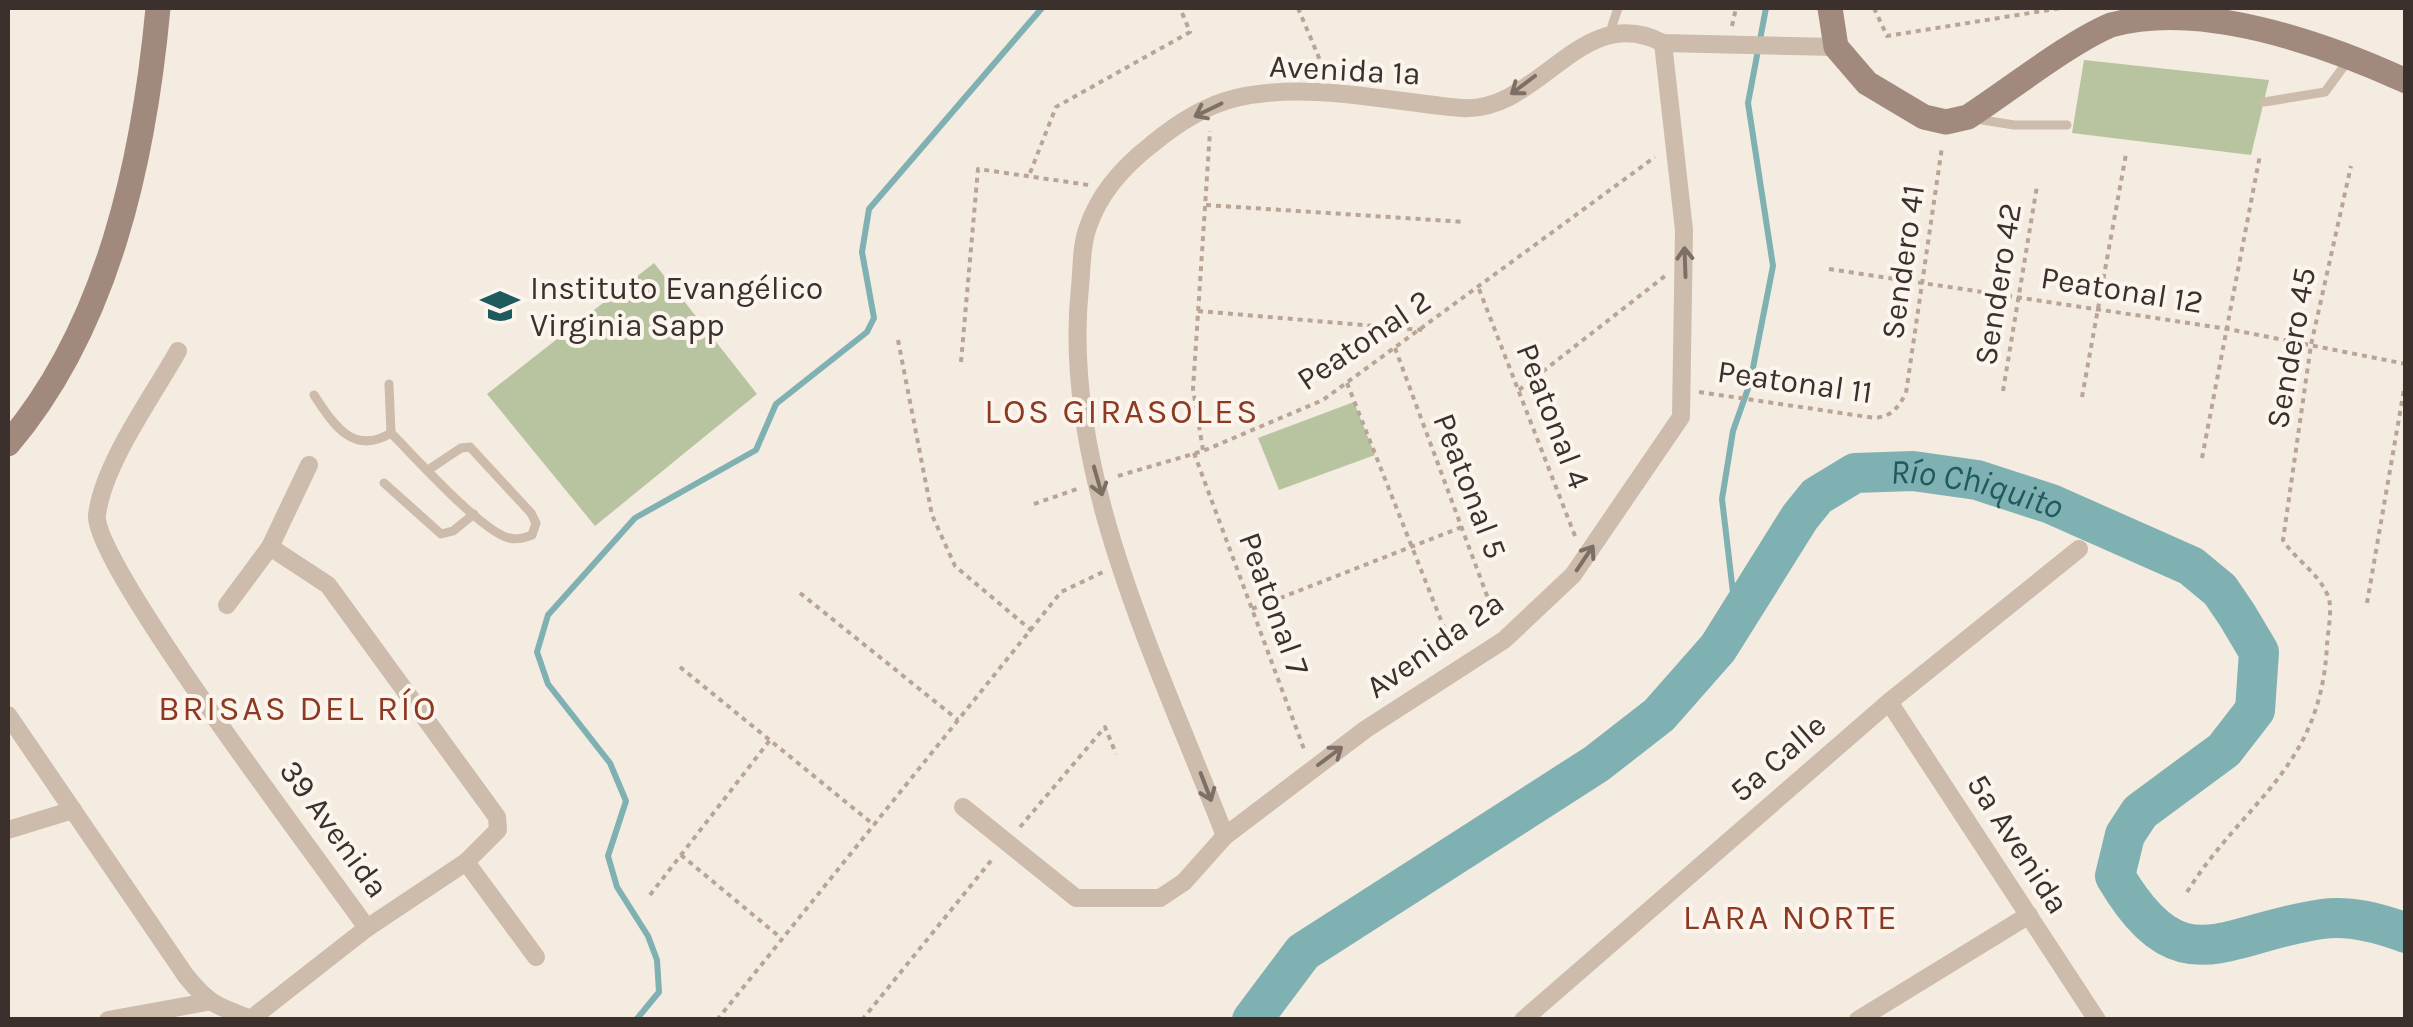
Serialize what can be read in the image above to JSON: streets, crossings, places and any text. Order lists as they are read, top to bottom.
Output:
{
  "streets": {
    "street": [
      "Avenida 1a",
      "Avenida 2a",
      "5a Calle",
      "39 Avenida",
      "5a Avenida"
    ],
    "path": [
      "Sendero 41",
      "Sendero 42",
      "Peatonal 12",
      "Peatonal 2",
      "Sendero 45",
      "Peatonal 11",
      "Peatonal 4",
      "Peatonal 5",
      "Peatonal 7"
    ]
  },
  "crossings": [
    ["Avenida 1a", "Peatonal 2"],
    ["Avenida 1a", "Avenida 2a"],
    ["Sendero 41", "Peatonal 12"],
    ["Sendero 41", "Peatonal 11"],
    ["Sendero 42", "Peatonal 12"],
    ["Peatonal 12", "Sendero 45"],
    ["Peatonal 2", "Peatonal 4"],
    ["Peatonal 2", "Peatonal 5"],
    ["Peatonal 2", "Peatonal 7"],
    ["Peatonal 2", "Avenida 2a"],
    ["Peatonal 11", "Avenida 2a"],
    ["Peatonal 4", "Avenida 2a"],
    ["Peatonal 5", "Avenida 2a"],
    ["Peatonal 7", "Avenida 2a"],
    ["5a Calle", "5a Avenida"]
  ],
  "one_way": ["Avenida 2a"],
  "districts": ["LOS GIRASOLES", "BRISAS DEL RÍO", "LARA NORTE"],
  "water": ["Río Chiquito"],
  "places": {
    "school or university": ["Instituto Evangélico Virginia Sapp"]
  }
}
